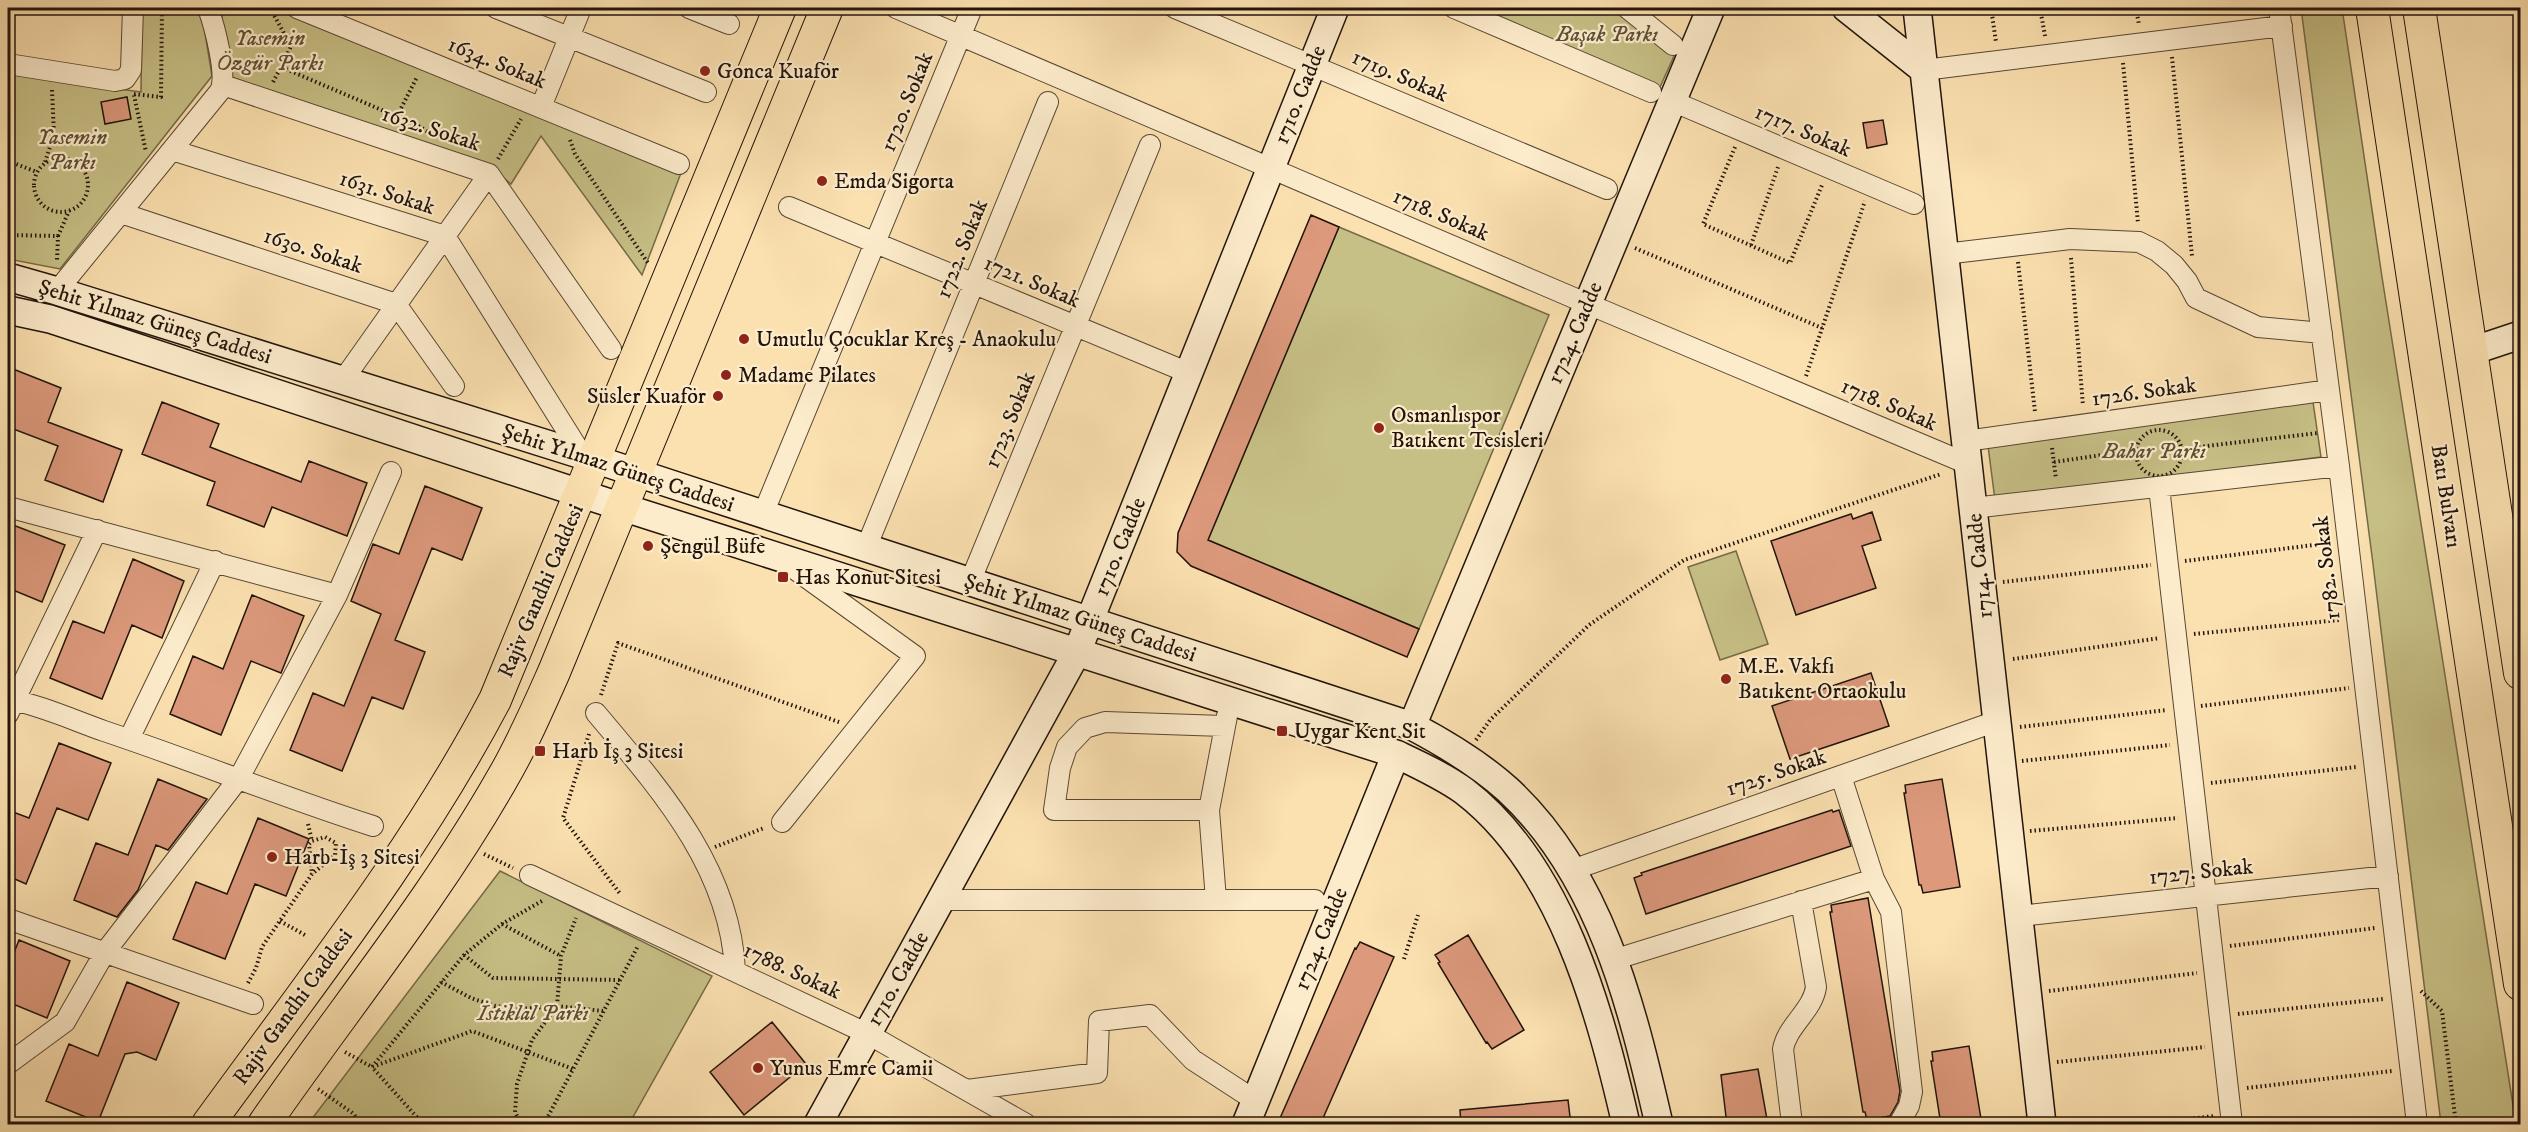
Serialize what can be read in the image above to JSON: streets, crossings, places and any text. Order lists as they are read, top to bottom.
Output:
{
  "streets": {
    "main road": [
      "1710. Cadde",
      "Şehit Yılmaz Güneş Caddesi",
      "1724. Cadde",
      "Batı Bulvarı",
      "1714. Cadde",
      "Rajiv Gandhi Caddesi"
    ],
    "street": [
      "1634. Sokak",
      "1719. Sokak",
      "1720. Sokak",
      "1632. Sokak",
      "1717. Sokak",
      "1631. Sokak",
      "1718. Sokak",
      "1722. Sokak",
      "1630. Sokak",
      "1721. Sokak",
      "1726. Sokak",
      "1723. Sokak",
      "1782. Sokak",
      "1725. Sokak",
      "1727. Sokak",
      "1788. Sokak"
    ]
  },
  "crossings": [
    ["1719. Sokak", "1710. Cadde"],
    ["1710. Cadde", "1718. Sokak"],
    ["1710. Cadde", "1721. Sokak"],
    ["1710. Cadde", "Şehit Yılmaz Güneş Caddesi"],
    ["1710. Cadde", "1788. Sokak"],
    ["1720. Sokak", "1718. Sokak"],
    ["1720. Sokak", "1721. Sokak"],
    ["1720. Sokak", "Şehit Yılmaz Güneş Caddesi"],
    ["1717. Sokak", "1724. Cadde"],
    ["1631. Sokak", "Şehit Yılmaz Güneş Caddesi"],
    ["1631. Sokak", "Rajiv Gandhi Caddesi"],
    ["1718. Sokak", "1724. Cadde"],
    ["1718. Sokak", "1726. Sokak"],
    ["1718. Sokak", "1714. Cadde"],
    ["1722. Sokak", "1721. Sokak"],
    ["1722. Sokak", "Şehit Yılmaz Güneş Caddesi"],
    ["1721. Sokak", "1723. Sokak"],
    ["Şehit Yılmaz Güneş Caddesi", "1724. Cadde"],
    ["Şehit Yılmaz Güneş Caddesi", "1723. Sokak"],
    ["Şehit Yılmaz Güneş Caddesi", "Rajiv Gandhi Caddesi"],
    ["Şehit Yılmaz Güneş Caddesi", "1725. Sokak"],
    ["1726. Sokak", "1714. Cadde"],
    ["1726. Sokak", "1782. Sokak"],
    ["1714. Cadde", "1725. Sokak"],
    ["1714. Cadde", "1727. Sokak"],
    ["1782. Sokak", "1727. Sokak"]
  ],
  "parks": [
    "Başak Parkı",
    "Yasemin Özgür Parkı",
    "Yasemin Parkı",
    "Bahar Parkı",
    "İstiklal Parkı"
  ],
  "places": {
    "other": [
      "Gonca Kuaför",
      "Emda Sigorta",
      "Umutlu Çocuklar Kreş - Anaokulu",
      "Madame Pilates",
      "Süsler Kuaför",
      "Osmanlıspor Batıkent Tesisleri",
      "Şengül Büfe",
      "M.E. Vakfı Batıkent Ortaokulu",
      "Harb-İş 3 Sitesi",
      "Yunus Emre Camii"
    ],
    "transit": ["Has Konut Sitesi", "Uygar Kent Sit", "Harb İş 3 Sitesi"]
  }
}
